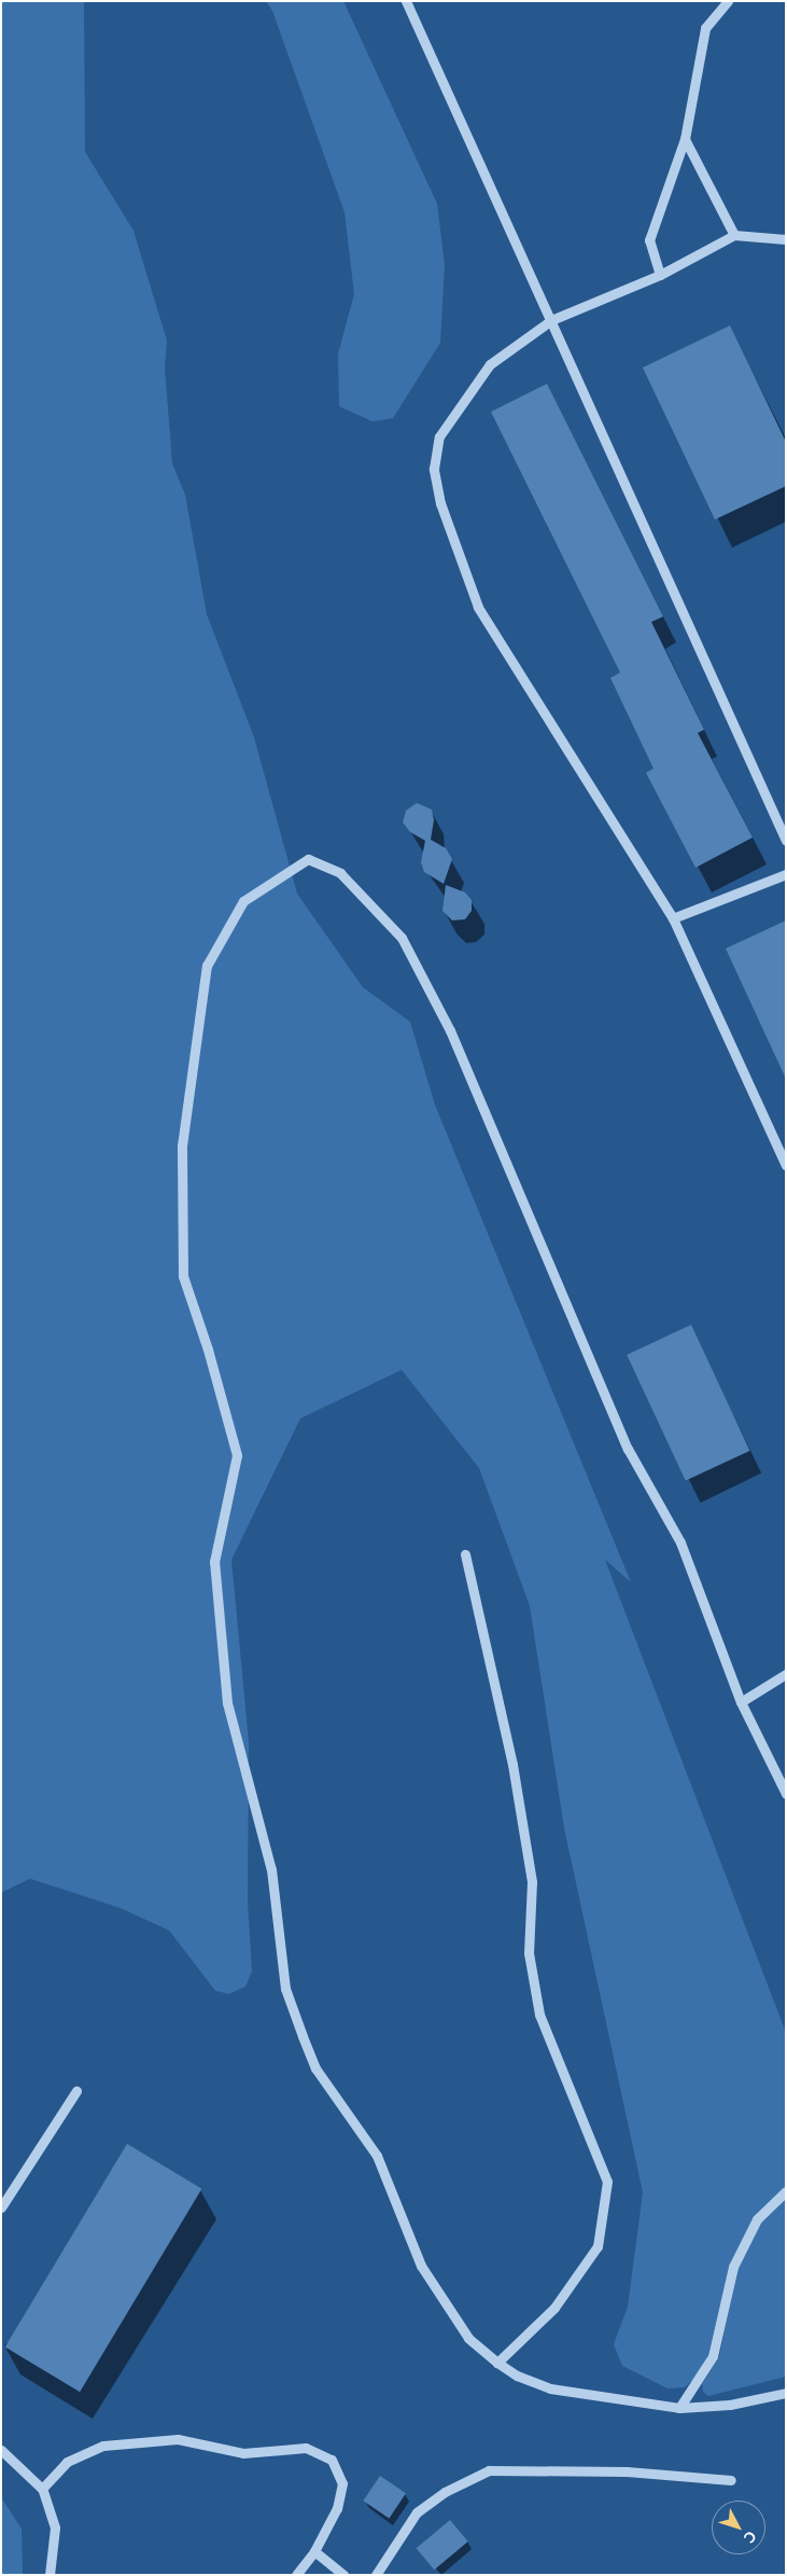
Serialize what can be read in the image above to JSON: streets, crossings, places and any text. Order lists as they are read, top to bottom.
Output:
{
  "north": "bottom right"
}
